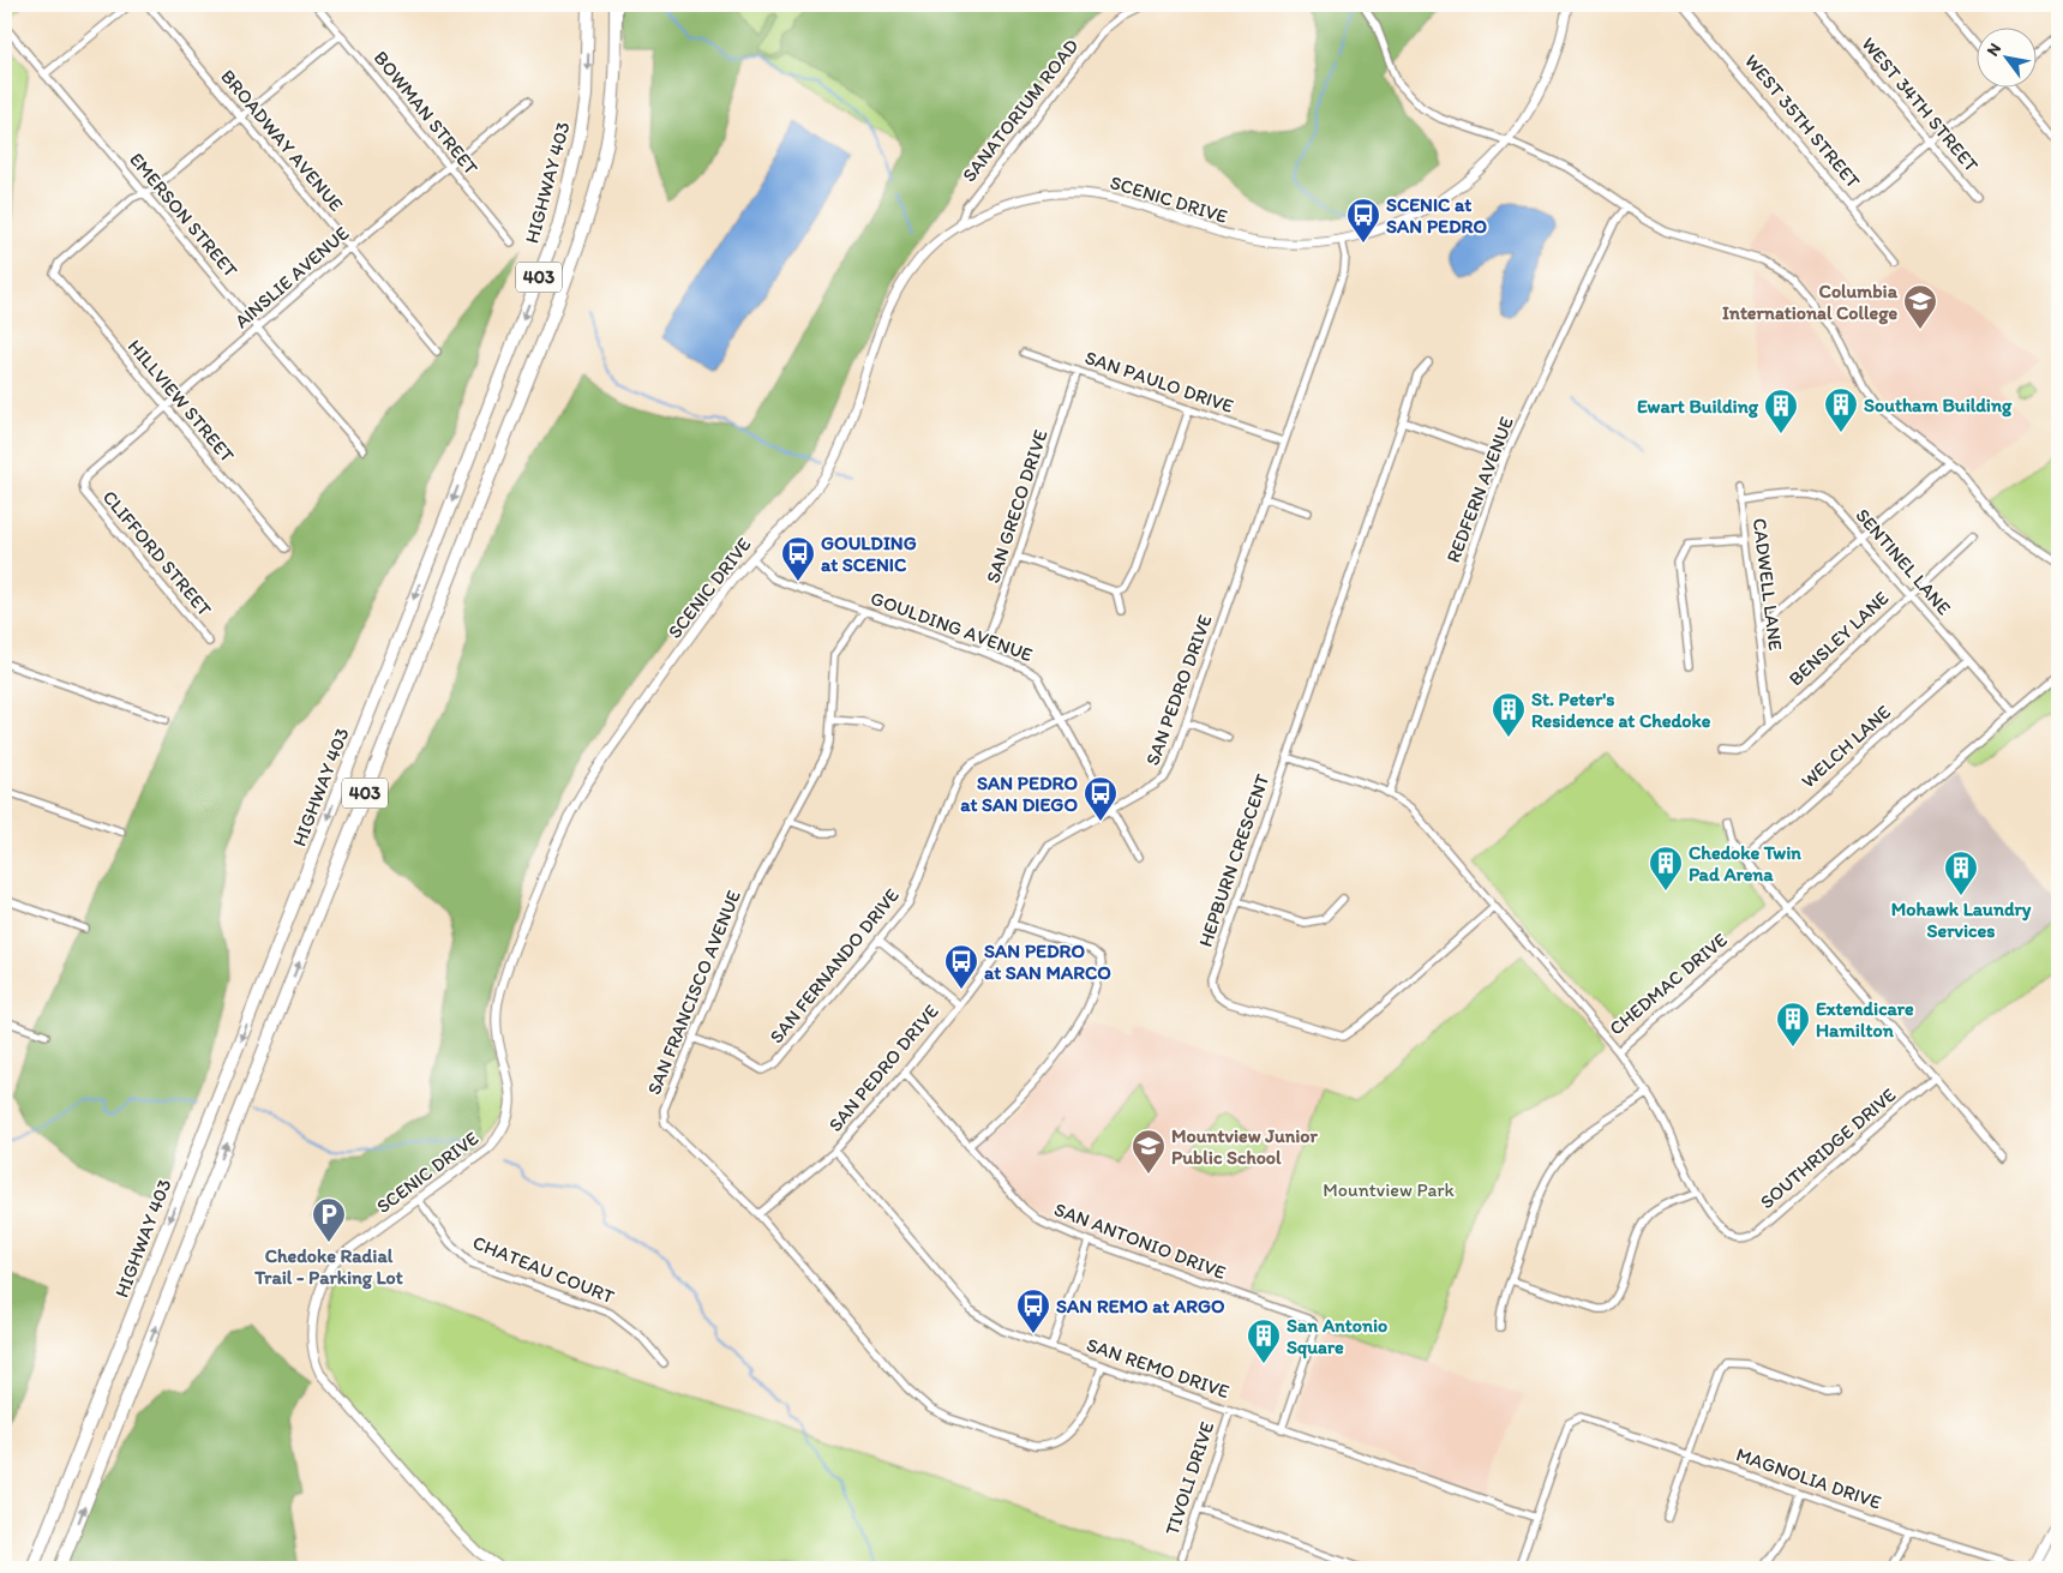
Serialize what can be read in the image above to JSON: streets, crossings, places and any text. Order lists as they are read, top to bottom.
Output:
{
  "streets": {
    "highway": ["HIGHWAY 403", "403"],
    "street": [
      "WEST 34TH STREET",
      "SANATORIUM ROAD",
      "BOWMAN STREET",
      "WEST 35TH STREET",
      "BROADWAY AVENUE",
      "SCENIC DRIVE",
      "EMERSON STREET",
      "AINSLIE AVENUE",
      "SAN PAULO DRIVE",
      "HILLVIEW STREET",
      "REDFERN AVENUE",
      "SAN GRECO DRIVE",
      "CLIFFORD STREET",
      "SENTINEL LANE",
      "CADWELL LANE",
      "GOULDING AVENUE",
      "BENSLEY LANE",
      "SAN PEDRO DRIVE",
      "WELCH LANE",
      "HEPBURN CRESCENT",
      "SAN FERNANDO DRIVE",
      "CHEDMAC DRIVE",
      "SAN FRANCISCO AVENUE",
      "SOUTHRIDGE DRIVE",
      "SAN ANTONIO DRIVE",
      "CHATEAU COURT",
      "SAN REMO DRIVE",
      "TIVOLI DRIVE",
      "MAGNOLIA DRIVE"
    ]
  },
  "crossings": [
    ["SANATORIUM ROAD", "SCENIC DRIVE"],
    ["BOWMAN STREET", "AINSLIE AVENUE"],
    ["BROADWAY AVENUE", "AINSLIE AVENUE"],
    ["SCENIC DRIVE", "GOULDING AVENUE"],
    ["SCENIC DRIVE", "SAN PEDRO DRIVE"],
    ["SCENIC DRIVE", "CHATEAU COURT"],
    ["EMERSON STREET", "AINSLIE AVENUE"],
    ["EMERSON STREET", "HILLVIEW STREET"],
    ["AINSLIE AVENUE", "HILLVIEW STREET"],
    ["AINSLIE AVENUE", "CLIFFORD STREET"],
    ["SAN PAULO DRIVE", "SAN GRECO DRIVE"],
    ["SAN PAULO DRIVE", "SAN PEDRO DRIVE"],
    ["REDFERN AVENUE", "CHEDMAC DRIVE"],
    ["SAN GRECO DRIVE", "GOULDING AVENUE"],
    ["SENTINEL LANE", "CADWELL LANE"],
    ["SENTINEL LANE", "BENSLEY LANE"],
    ["SENTINEL LANE", "WELCH LANE"],
    ["SENTINEL LANE", "CHEDMAC DRIVE"],
    ["CADWELL LANE", "BENSLEY LANE"],
    ["GOULDING AVENUE", "SAN PEDRO DRIVE"],
    ["GOULDING AVENUE", "SAN FERNANDO DRIVE"],
    ["GOULDING AVENUE", "SAN FRANCISCO AVENUE"],
    ["SAN PEDRO DRIVE", "SAN FRANCISCO AVENUE"],
    ["SAN PEDRO DRIVE", "SAN ANTONIO DRIVE"],
    ["SAN PEDRO DRIVE", "SAN REMO DRIVE"],
    ["HEPBURN CRESCENT", "CHEDMAC DRIVE"],
    ["SAN FERNANDO DRIVE", "SAN FRANCISCO AVENUE"],
    ["CHEDMAC DRIVE", "SOUTHRIDGE DRIVE"],
    ["SAN FRANCISCO AVENUE", "SAN REMO DRIVE"],
    ["SAN ANTONIO DRIVE", "SAN REMO DRIVE"],
    ["SAN REMO DRIVE", "TIVOLI DRIVE"],
    ["SAN REMO DRIVE", "MAGNOLIA DRIVE"]
  ],
  "parks": ["Mountview Park"],
  "places": {
    "bus stop": [
      "SCENIC at SAN PEDRO",
      "GOULDING at SCENIC",
      "SAN PEDRO at SAN DIEGO",
      "SAN PEDRO at SAN MARCO",
      "SAN REMO at ARGO"
    ],
    "school or university": ["Columbia International College", "Mountview Junior Public School"],
    "building": [
      "Southam Building",
      "Ewart Building",
      "St. Peter's Residence at Chedoke",
      "Chedoke Twin Pad Arena",
      "Mohawk Laundry Services",
      "Extendicare Hamilton",
      "San Antonio Square"
    ],
    "parking": ["Chedoke Radial Trail - Parking Lot"]
  },
  "north": "top left"
}
